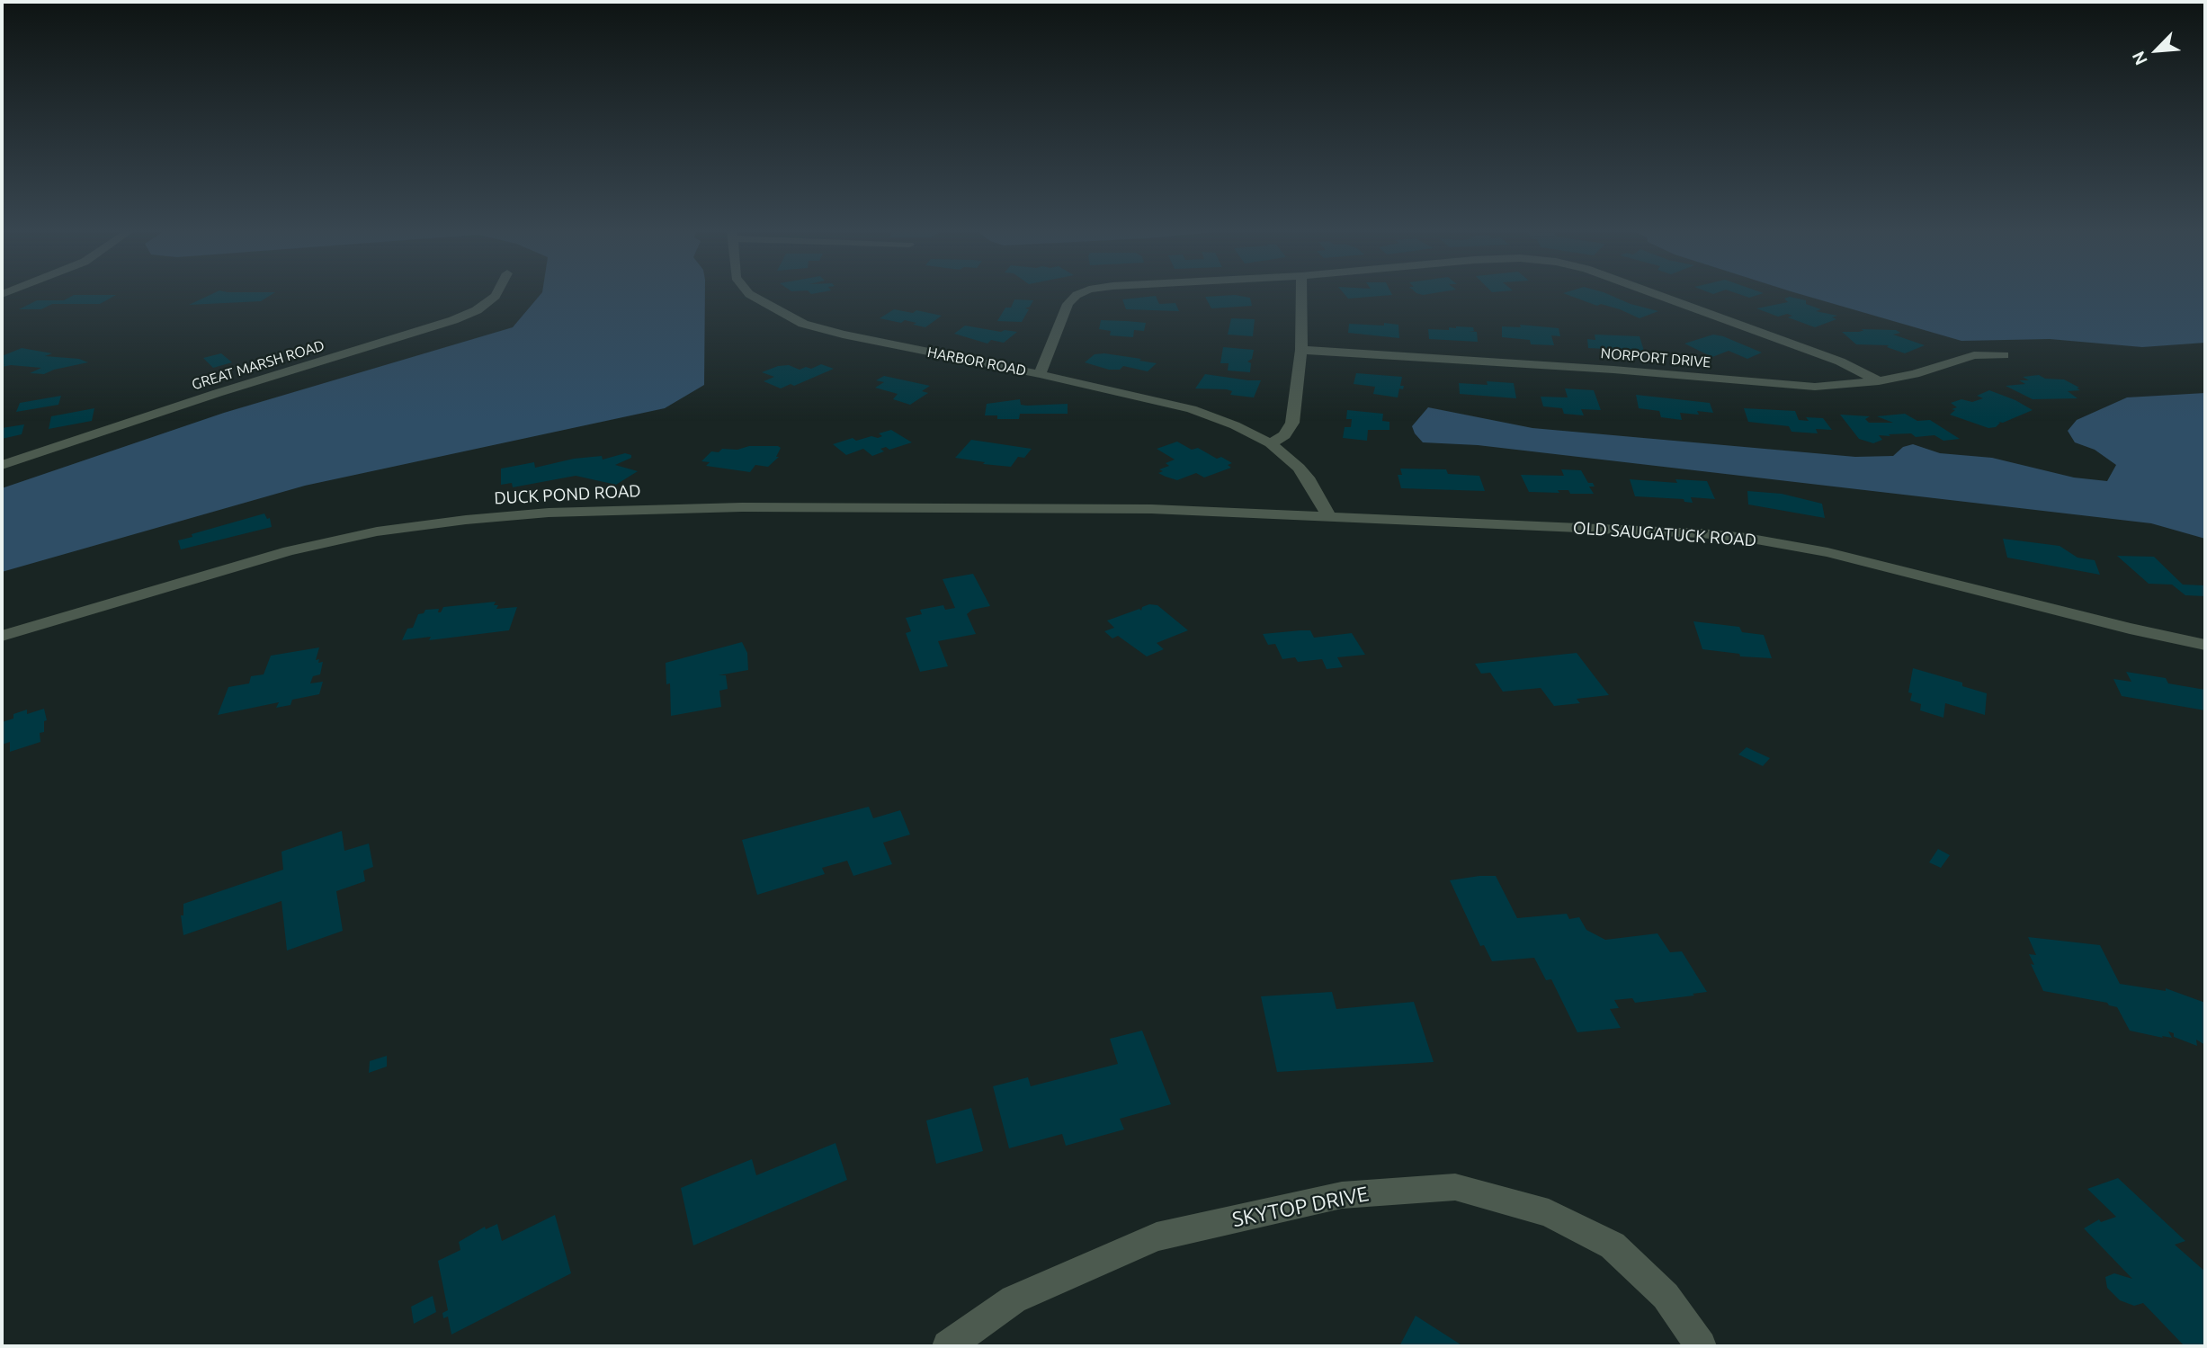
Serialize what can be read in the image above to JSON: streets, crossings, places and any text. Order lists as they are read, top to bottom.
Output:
{
  "streets": {
    "street": [
      "NORPORT DRIVE",
      "HARBOR ROAD",
      "GREAT MARSH ROAD",
      "DUCK POND ROAD",
      "OLD SAUGATUCK ROAD",
      "SKYTOP DRIVE"
    ]
  },
  "crossings": [
    ["HARBOR ROAD", "OLD SAUGATUCK ROAD"],
    ["DUCK POND ROAD", "OLD SAUGATUCK ROAD"]
  ],
  "north": "bottom left"
}
